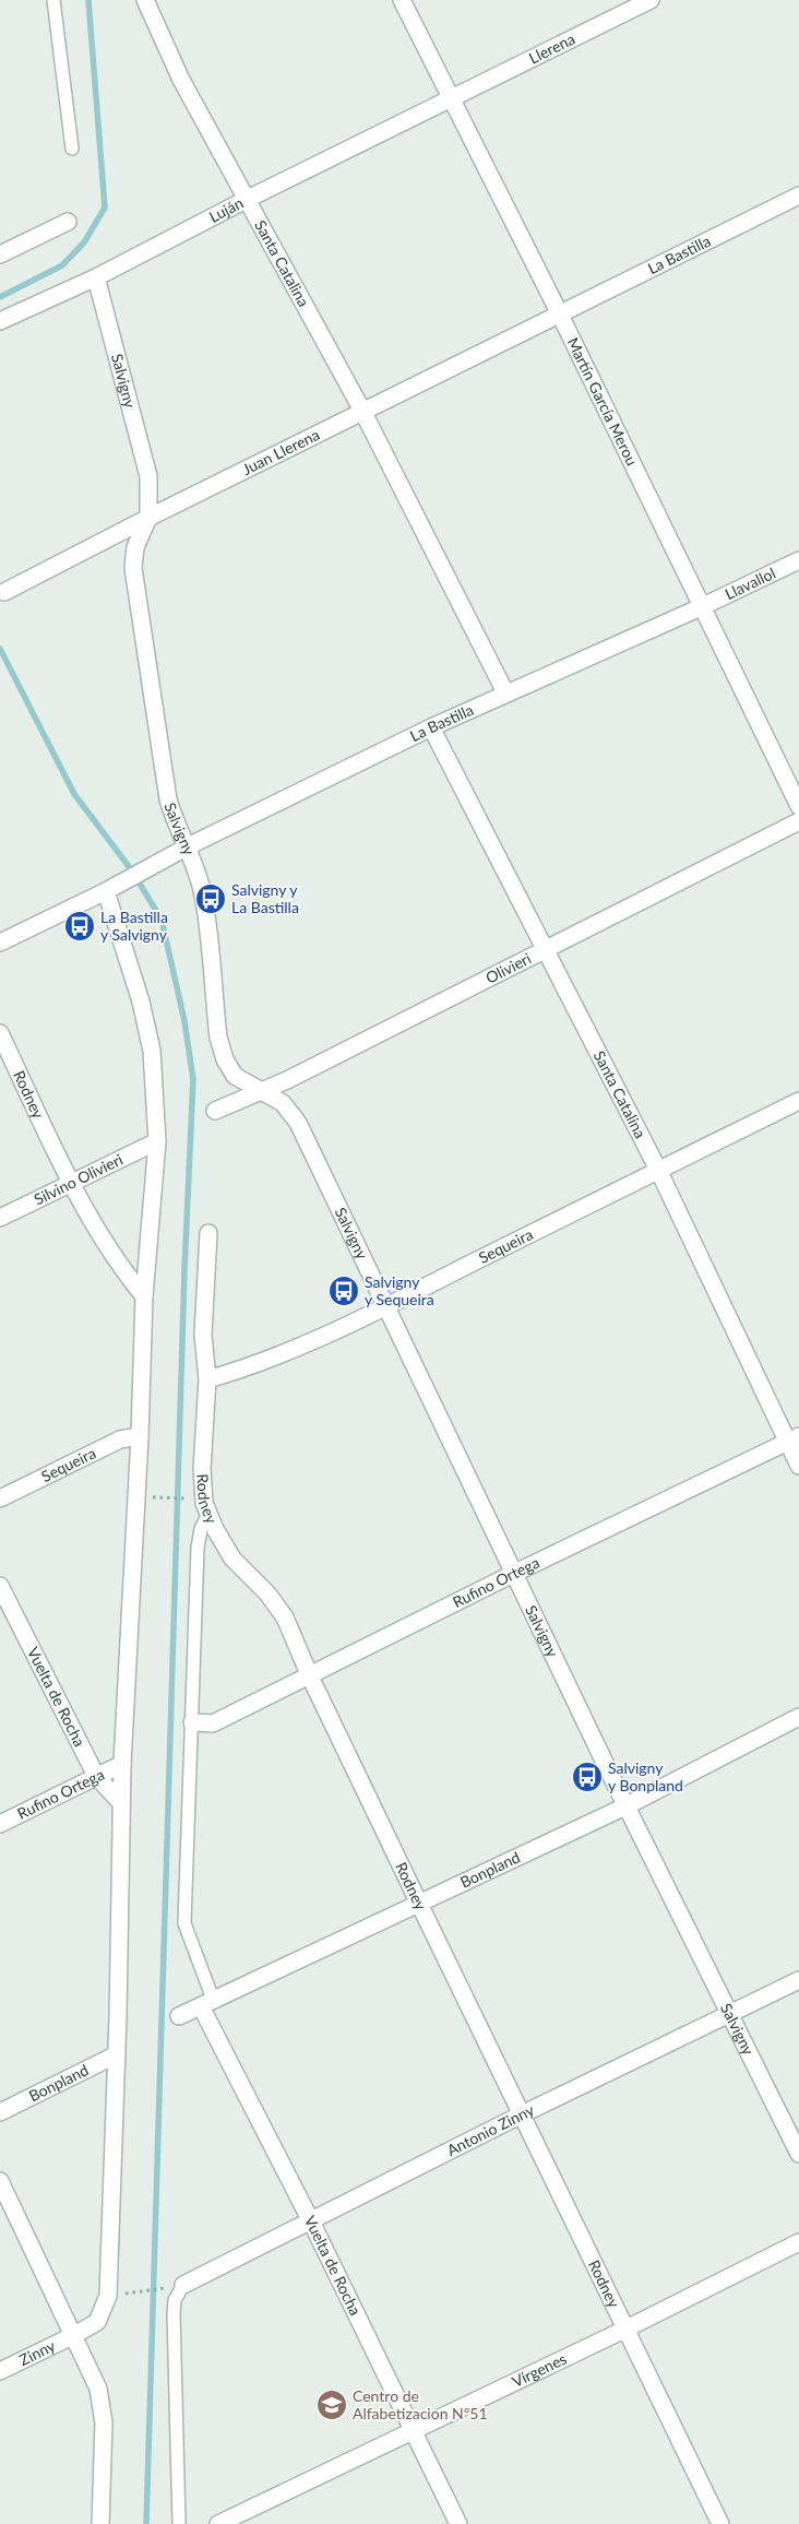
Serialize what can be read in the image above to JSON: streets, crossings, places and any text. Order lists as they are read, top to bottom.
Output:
{
  "streets": {
    "street": [
      "Llerena",
      "Luján",
      "La Bastilla",
      "Santa Catalina",
      "Salvigny",
      "Martín García Merou",
      "Juan Llerena",
      "Llavallol",
      "Olivieri",
      "Rodney",
      "Silvino Olivieri",
      "Sequeira",
      "Rufino Ortega",
      "Vuelta de Rocha",
      "Bonpland",
      "Antonio Zinny",
      "Zinny",
      "Vírgenes"
    ]
  },
  "crossings": [
    ["Llerena", "Luján"],
    ["Llerena", "Martín García Merou"],
    ["Luján", "Santa Catalina"],
    ["Luján", "Salvigny"],
    ["Luján", "Martín García Merou"],
    ["La Bastilla", "Santa Catalina"],
    ["La Bastilla", "Salvigny"],
    ["La Bastilla", "Martín García Merou"],
    ["La Bastilla", "Juan Llerena"],
    ["La Bastilla", "Llavallol"],
    ["Santa Catalina", "Juan Llerena"],
    ["Santa Catalina", "Olivieri"],
    ["Santa Catalina", "Sequeira"],
    ["Santa Catalina", "Rufino Ortega"],
    ["Salvigny", "Juan Llerena"],
    ["Salvigny", "Olivieri"],
    ["Salvigny", "Sequeira"],
    ["Salvigny", "Rufino Ortega"],
    ["Salvigny", "Bonpland"],
    ["Salvigny", "Antonio Zinny"],
    ["Martín García Merou", "Juan Llerena"],
    ["Martín García Merou", "Llavallol"],
    ["Rodney", "Silvino Olivieri"],
    ["Rodney", "Sequeira"],
    ["Rodney", "Rufino Ortega"],
    ["Rodney", "Bonpland"],
    ["Rodney", "Antonio Zinny"],
    ["Rodney", "Vírgenes"],
    ["Rufino Ortega", "Vuelta de Rocha"],
    ["Vuelta de Rocha", "Bonpland"],
    ["Vuelta de Rocha", "Antonio Zinny"],
    ["Vuelta de Rocha", "Vírgenes"]
  ],
  "places": {
    "bus stop": [
      "Salvigny y La Bastilla",
      "La Bastilla y Salvigny",
      "Salvigny y Sequeira",
      "Salvigny y Bonpland"
    ],
    "school or university": ["Centro de Alfabetizacion Nº51"]
  }
}
